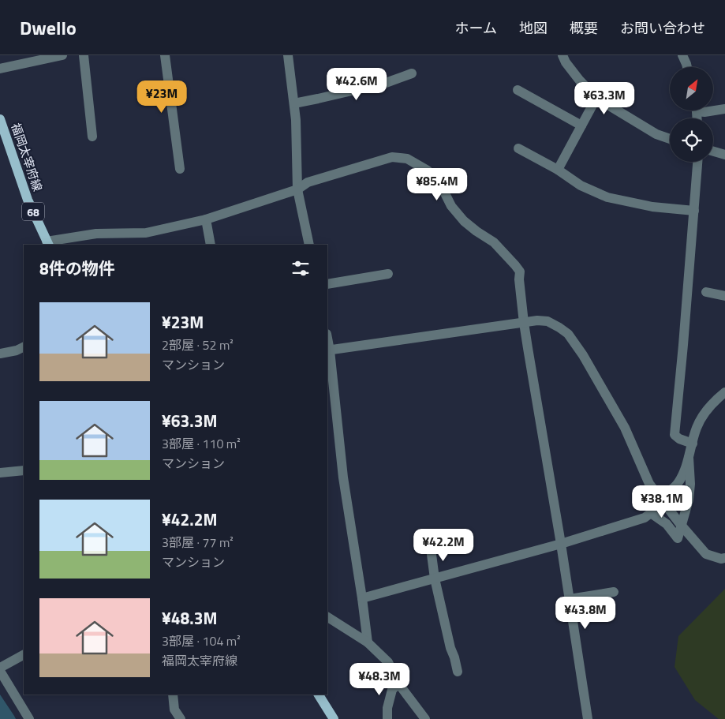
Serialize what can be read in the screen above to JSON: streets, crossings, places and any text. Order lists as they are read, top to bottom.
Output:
{
  "streets": {
    "main road": ["福岡太宰府線", "68"]
  },
  "north": "top right",
  "page": {
    "header": "Dwello",
    "nav": [
      "ホーム",
      "地図",
      "概要",
      "お問い合わせ"
    ],
    "price": [
      "¥42.6M",
      "¥23M",
      "¥63.3M",
      "¥85.4M",
      "¥38.1M",
      "¥42.2M",
      "¥43.8M",
      "¥48.3M"
    ],
    "heading": "8件の物件",
    "list": [
      {
        "name": "¥23M",
        "note": "2部屋 · 52 m² · マンション"
      },
      {
        "name": "¥63.3M",
        "note": "3部屋 · 110 m² · マンション"
      },
      {
        "name": "¥42.2M",
        "note": "3部屋 · 77 m² · マンション"
      },
      {
        "name": "¥48.3M",
        "note": "3部屋 · 104 m² · 福岡太宰府線"
      }
    ]
  }
}
